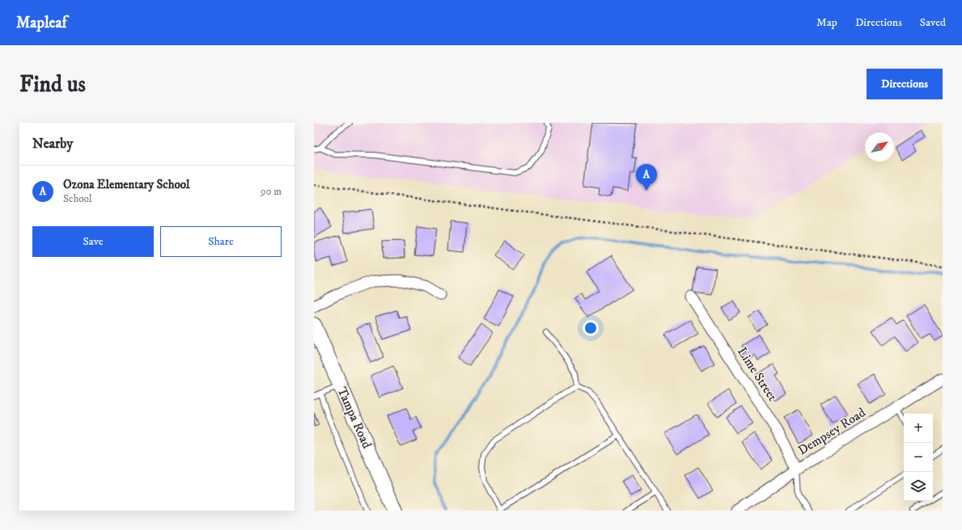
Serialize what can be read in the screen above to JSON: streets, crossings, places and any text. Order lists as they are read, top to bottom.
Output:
{
  "streets": {
    "street": ["Lime Street", "Tampa Road", "Dempsey Road"]
  },
  "crossings": [
    ["Lime Street", "Dempsey Road"]
  ],
  "north": "top right",
  "page": {
    "header": "Mapleaf",
    "nav": ["Map", "Directions", "Saved"],
    "buttons": [
      "Directions",
      ["Save", "Share"]
    ],
    "title": "Find us",
    "heading": "Nearby",
    "pins": "A",
    "list": [
      {
        "mark": "A",
        "name": "Ozona Elementary School",
        "note": "School",
        "value": "90 m"
      }
    ],
    "map_buttons": ["+", "−"]
  }
}
